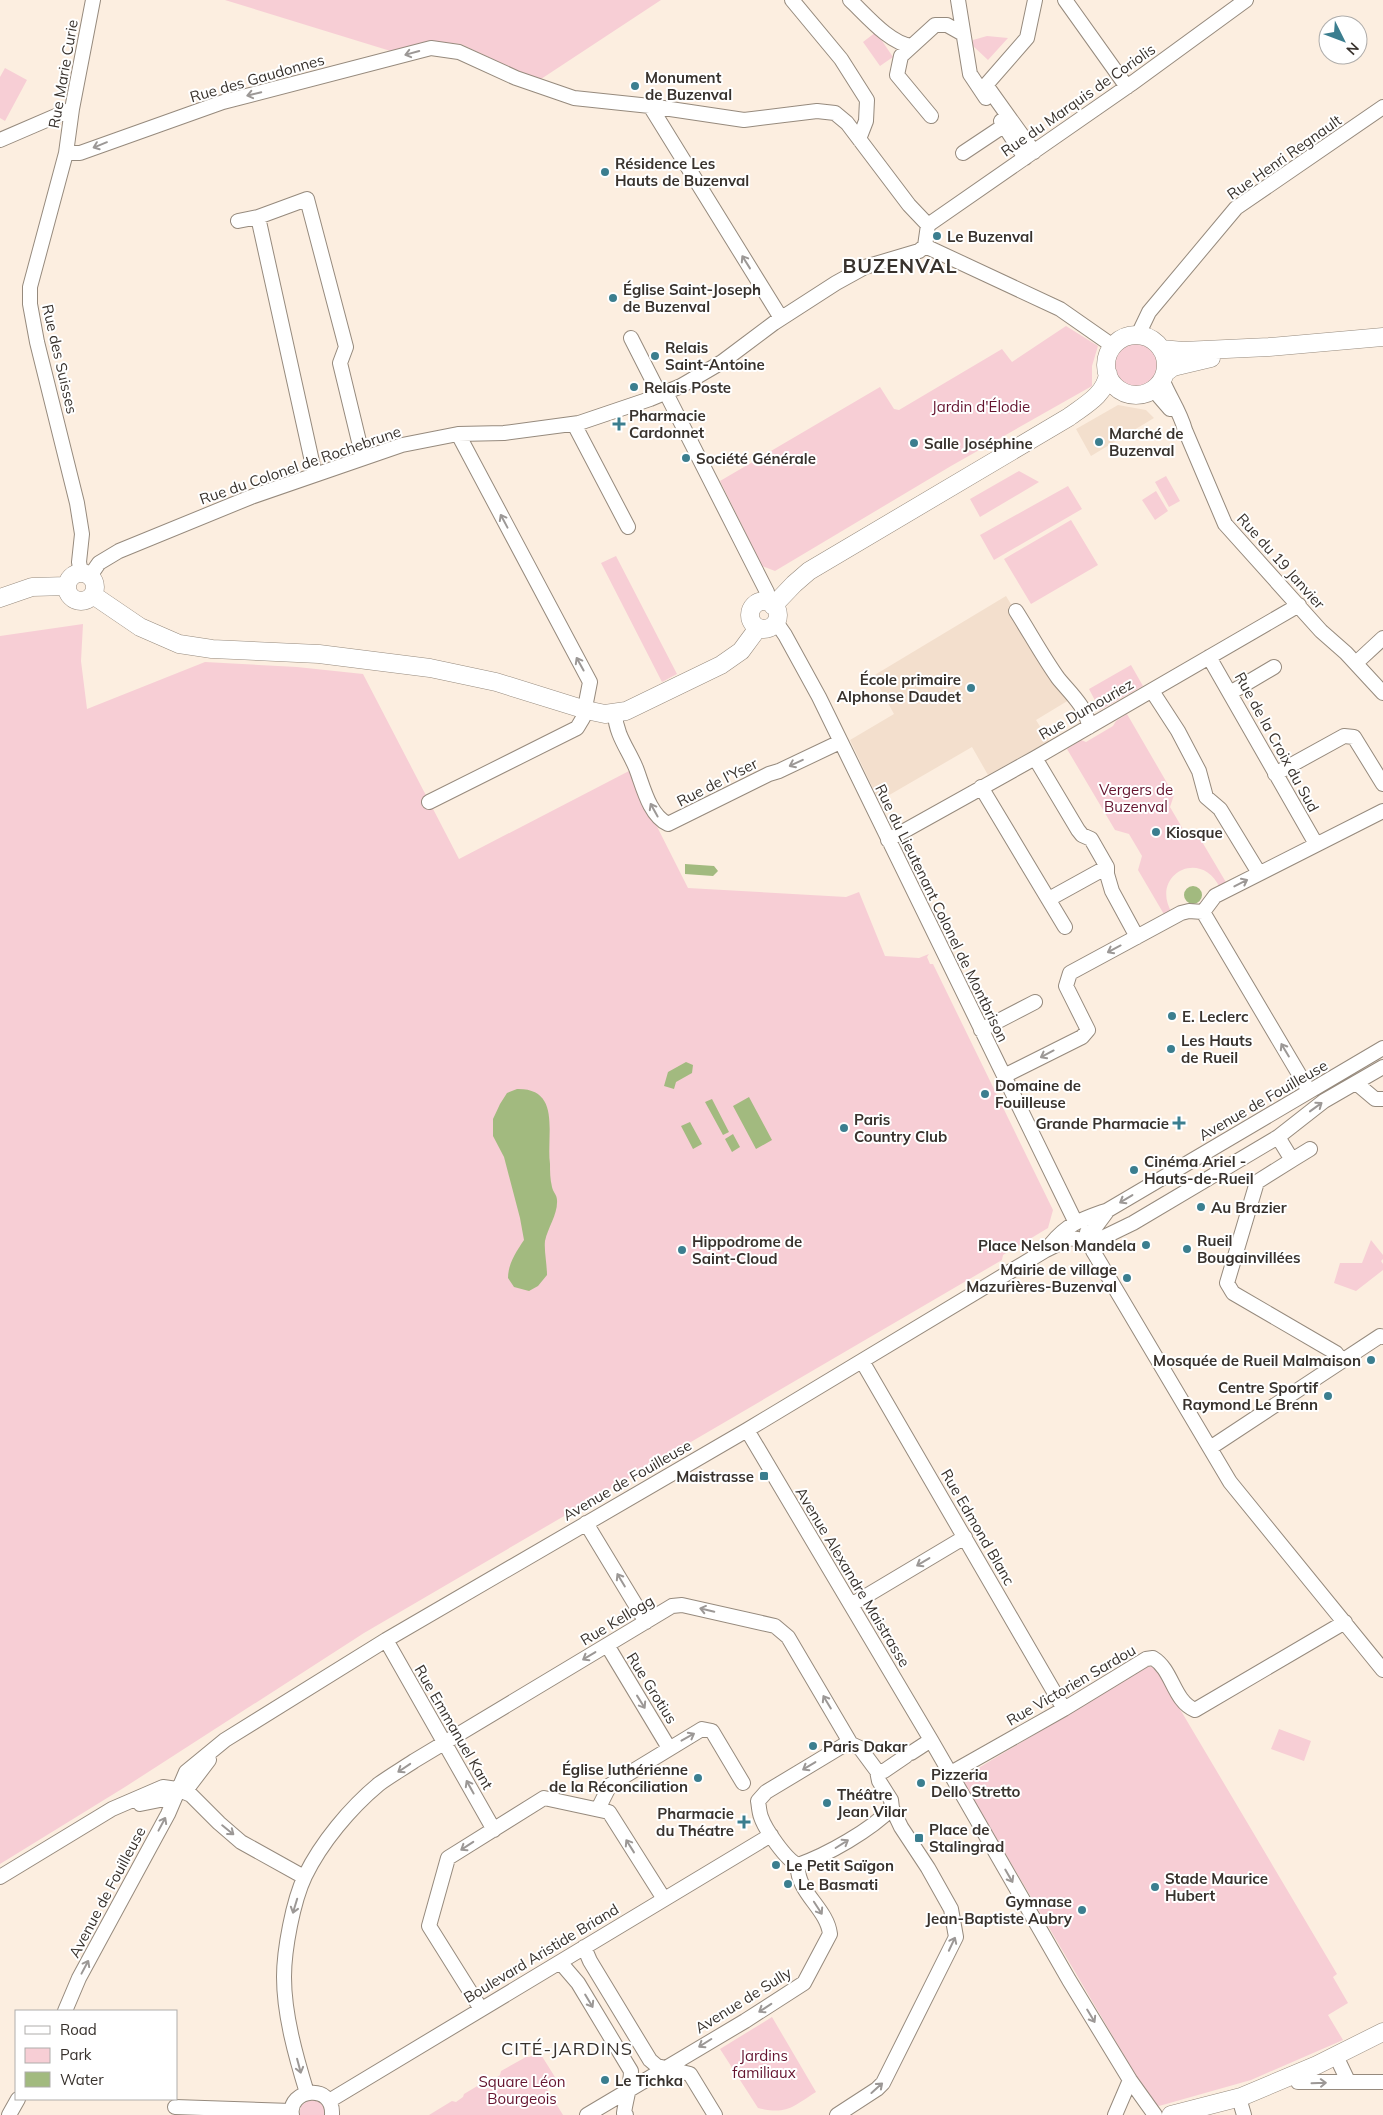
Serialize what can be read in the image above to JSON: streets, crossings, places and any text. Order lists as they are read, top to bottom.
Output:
{
  "streets": {
    "street": [
      "Rue Marie Curie",
      "Rue des Gaudonnes",
      "Rue du Marquis de Coriolis",
      "Rue Henri Regnault",
      "Rue des Suisses",
      "Rue du Colonel de Rochebrune",
      "Rue du 19 Janvier",
      "Rue Dumouriez",
      "Rue de la Croix du Sud",
      "Rue de l'Yser",
      "Rue du Lieutenant Colonel de Montbrison",
      "Avenue de Fouilleuse",
      "Rue Edmond Blanc",
      "Avenue Alexandre Maistrasse",
      "Rue Kellogg",
      "Rue Victorien Sardou",
      "Rue Grotius",
      "Rue Emmanuel Kant",
      "Boulevard Aristide Briand",
      "Avenue de Sully"
    ]
  },
  "crossings": [
    ["Rue Marie Curie", "Rue des Gaudonnes"],
    ["Rue Marie Curie", "Rue des Suisses"],
    ["Rue des Gaudonnes", "Rue des Suisses"],
    ["Rue Henri Regnault", "Rue du 19 Janvier"],
    ["Rue des Suisses", "Rue du Colonel de Rochebrune"],
    ["Rue du Colonel de Rochebrune", "Rue du Lieutenant Colonel de Montbrison"],
    ["Rue du 19 Janvier", "Rue Dumouriez"],
    ["Rue Dumouriez", "Rue de la Croix du Sud"],
    ["Rue Dumouriez", "Rue du Lieutenant Colonel de Montbrison"],
    ["Rue de l'Yser", "Rue du Lieutenant Colonel de Montbrison"],
    ["Rue du Lieutenant Colonel de Montbrison", "Avenue de Fouilleuse"],
    ["Avenue de Fouilleuse", "Rue Edmond Blanc"],
    ["Avenue de Fouilleuse", "Avenue Alexandre Maistrasse"],
    ["Avenue de Fouilleuse", "Rue Emmanuel Kant"],
    ["Rue Edmond Blanc", "Rue Victorien Sardou"],
    ["Avenue Alexandre Maistrasse", "Rue Victorien Sardou"],
    ["Rue Kellogg", "Rue Grotius"],
    ["Rue Kellogg", "Rue Emmanuel Kant"]
  ],
  "one_way": [
    "Rue des Gaudonnes",
    "Avenue Alexandre Maistrasse",
    "Rue Grotius",
    "Rue Emmanuel Kant",
    "Avenue de Sully"
  ],
  "districts": ["BUZENVAL", "CITÉ-JARDINS"],
  "parks": [
    "Jardin d'Élodie",
    "Vergers de Buzenval",
    "Jardins familiaux",
    "Square Léon Bourgeois"
  ],
  "places": {
    "other": [
      "Monument de Buzenval",
      "Résidence Les Hauts de Buzenval",
      "Le Buzenval",
      "Église Saint-Joseph de Buzenval",
      "Relais Saint-Antoine",
      "Relais Poste",
      "Marché de Buzenval",
      "Salle Joséphine",
      "Société Générale",
      "École primaire Alphonse Daudet",
      "Kiosque",
      "E. Leclerc",
      "Les Hauts de Rueil",
      "Domaine de Fouilleuse",
      "Paris Country Club",
      "Cinéma Ariel - Hauts-de-Rueil",
      "Au Brazier",
      "Place Nelson Mandela",
      "Rueil Bougainvillées",
      "Hippodrome de Saint-Cloud",
      "Mairie de village Mazurières-Buzenval",
      "Mosquée de Rueil Malmaison",
      "Centre Sportif Raymond Le Brenn",
      "Paris Dakar",
      "Église luthérienne de la Réconciliation",
      "Pizzeria Dello Stretto",
      "Théâtre Jean Vilar",
      "Le Petit Saïgon",
      "Le Basmati",
      "Stade Maurice Hubert",
      "Gymnase Jean-Baptiste Aubry",
      "Le Tichka"
    ],
    "health": ["Pharmacie Cardonnet", "Grande Pharmacie", "Pharmacie du Théatre"],
    "transit": ["Maistrasse", "Place de Stalingrad"]
  },
  "legend": ["Road", "Park", "Water"],
  "north": "bottom right"
}
